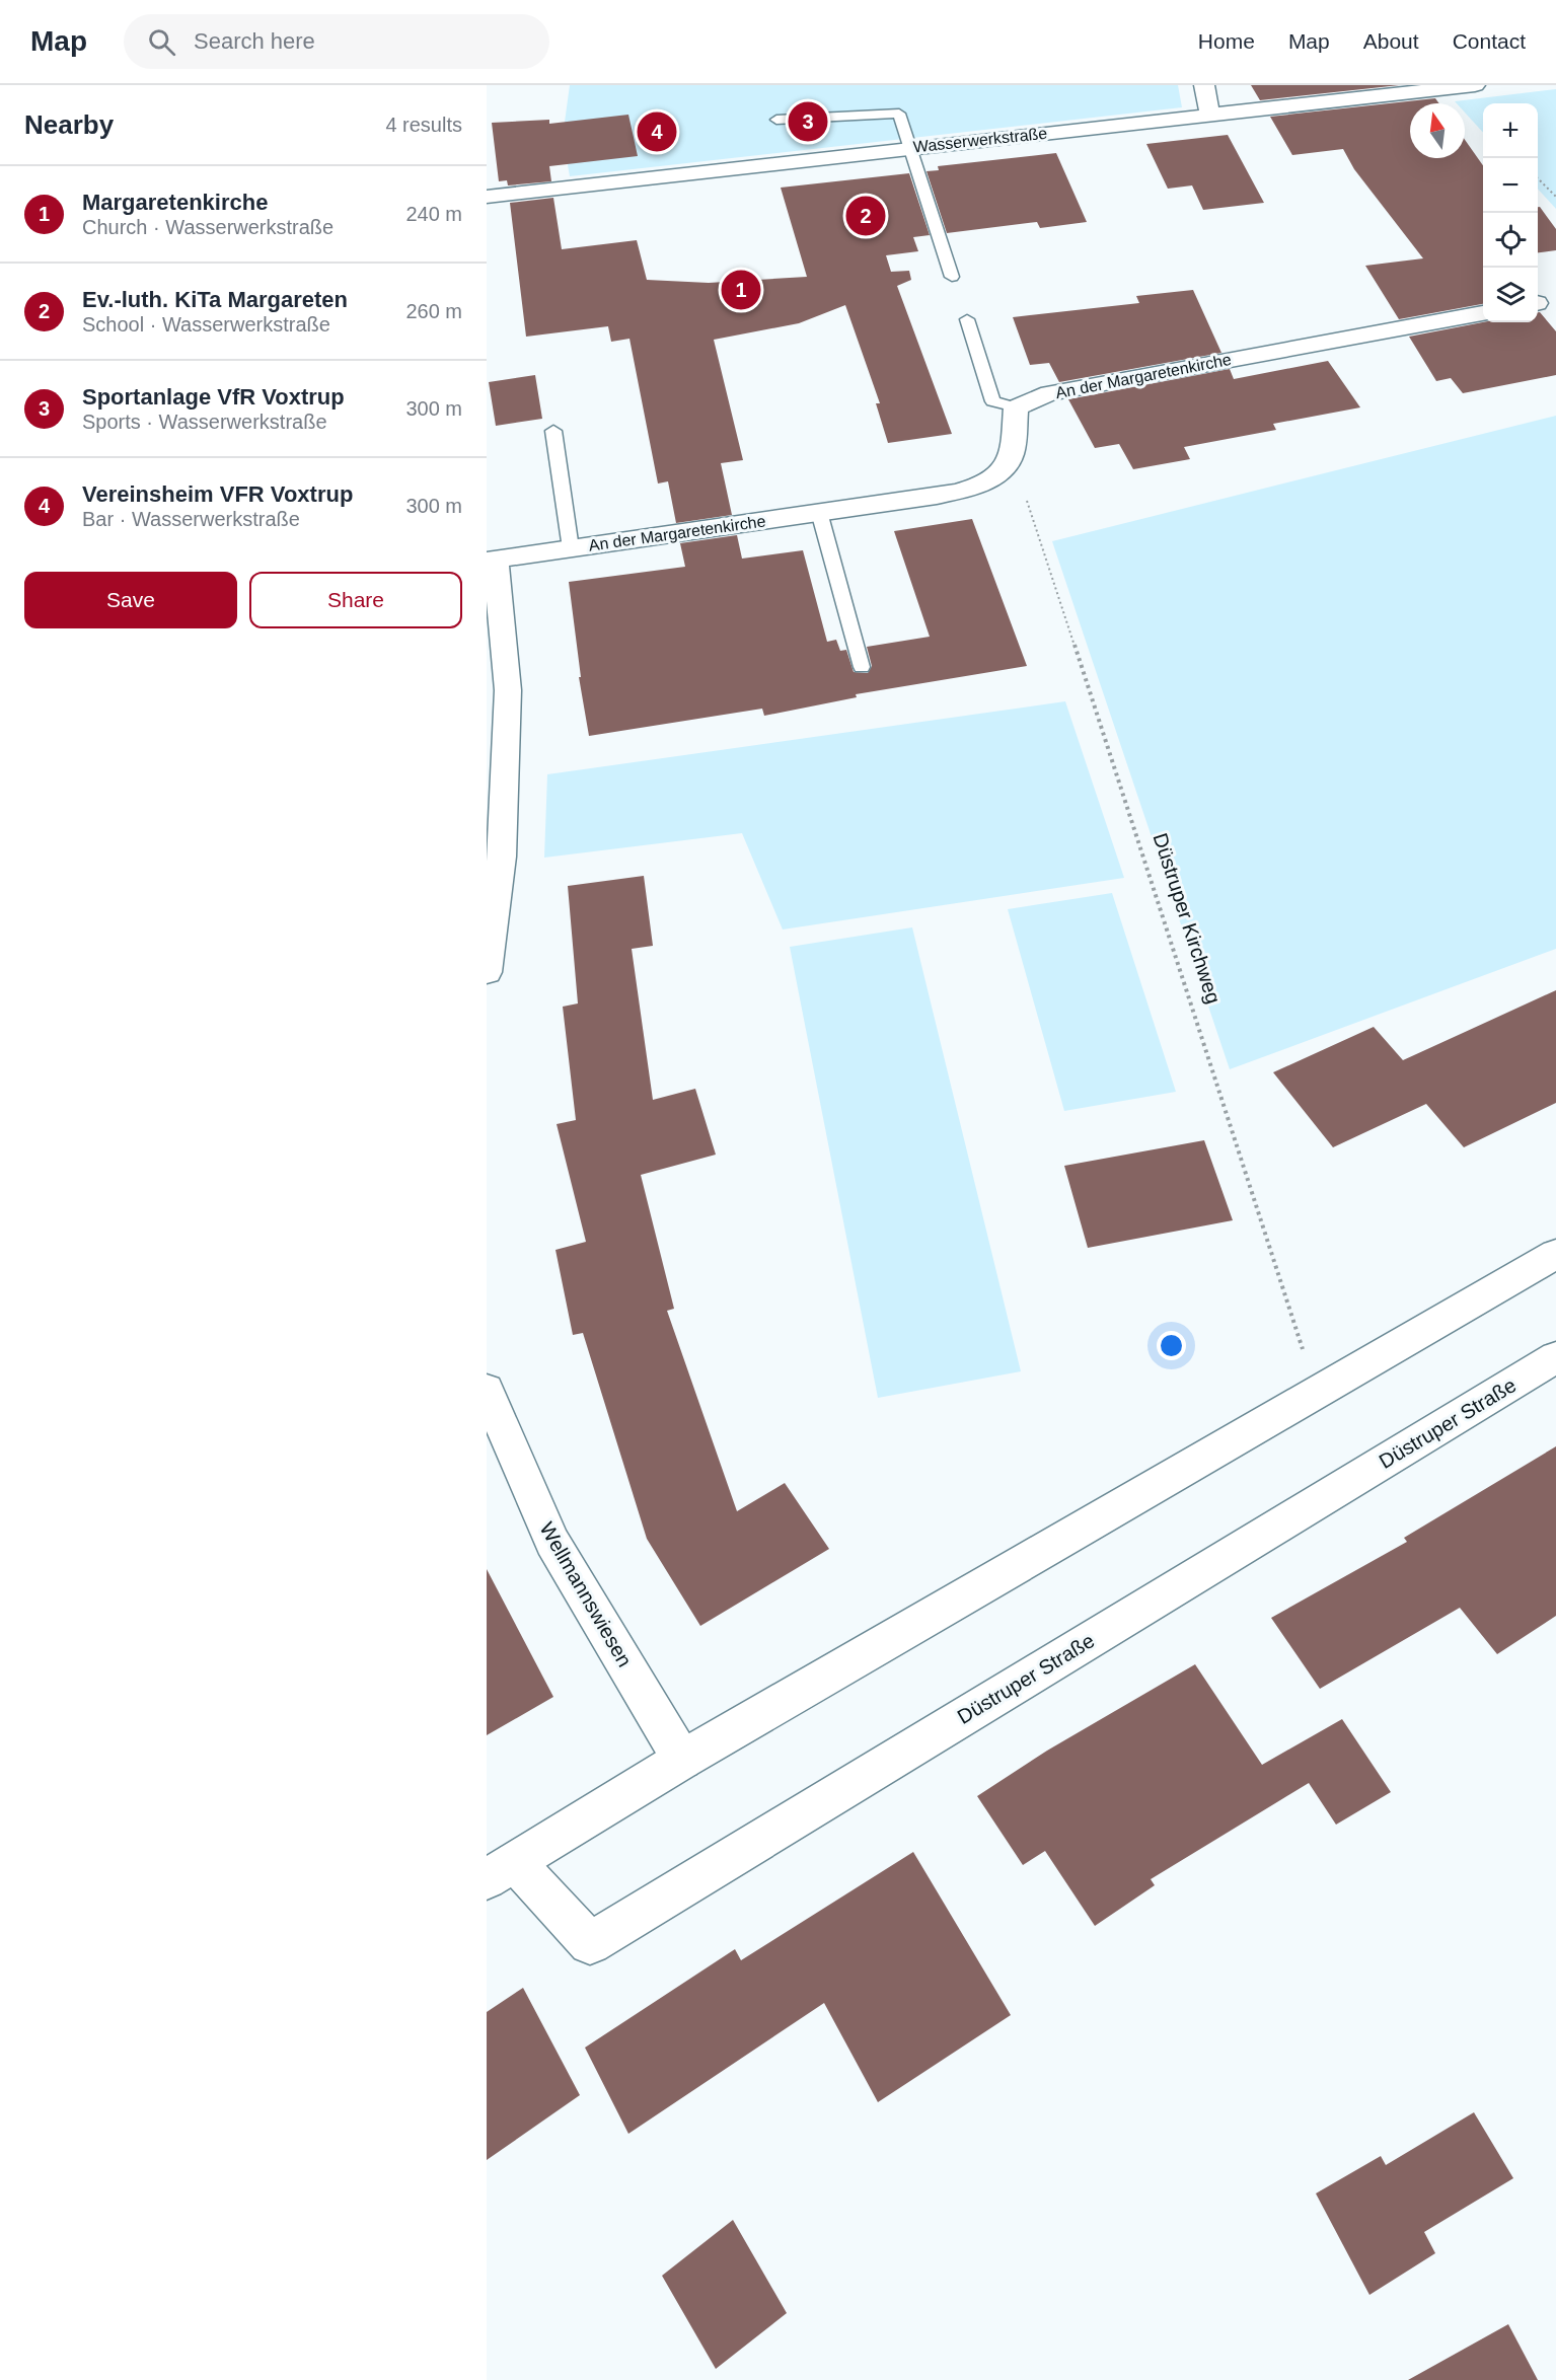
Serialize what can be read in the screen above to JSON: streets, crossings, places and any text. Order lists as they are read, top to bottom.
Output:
{
  "streets": {
    "street": [
      "Wasserwerkstraße",
      "An der Margaretenkirche",
      "Düstruper Straße",
      "Wellmannswiesen"
    ],
    "path": ["Düstruper Kirchweg"]
  },
  "crossings": [
    ["An der Margaretenkirche", "Düstruper Kirchweg"],
    ["Düstruper Kirchweg", "Düstruper Straße"],
    ["Düstruper Straße", "Wellmannswiesen"]
  ],
  "north": "top",
  "page": {
    "header": "Map",
    "search": "Search here",
    "nav": [
      "Home",
      "Map",
      "About",
      "Contact"
    ],
    "heading": ["Nearby", "4 results"],
    "pins": [
      "3",
      "4",
      "2",
      "1"
    ],
    "map_buttons": ["+", "−"],
    "list": [
      {
        "mark": "1",
        "name": "Margaretenkirche",
        "note": "Church · Wasserwerkstraße",
        "value": "240 m"
      },
      {
        "mark": "2",
        "name": "Ev.-luth. KiTa Margareten",
        "note": "School · Wasserwerkstraße",
        "value": "260 m"
      },
      {
        "mark": "3",
        "name": "Sportanlage VfR Voxtrup",
        "note": "Sports · Wasserwerkstraße",
        "value": "300 m"
      },
      {
        "mark": "4",
        "name": "Vereinsheim VFR Voxtrup",
        "note": "Bar · Wasserwerkstraße",
        "value": "300 m"
      }
    ],
    "buttons": ["Save", "Share"]
  }
}
